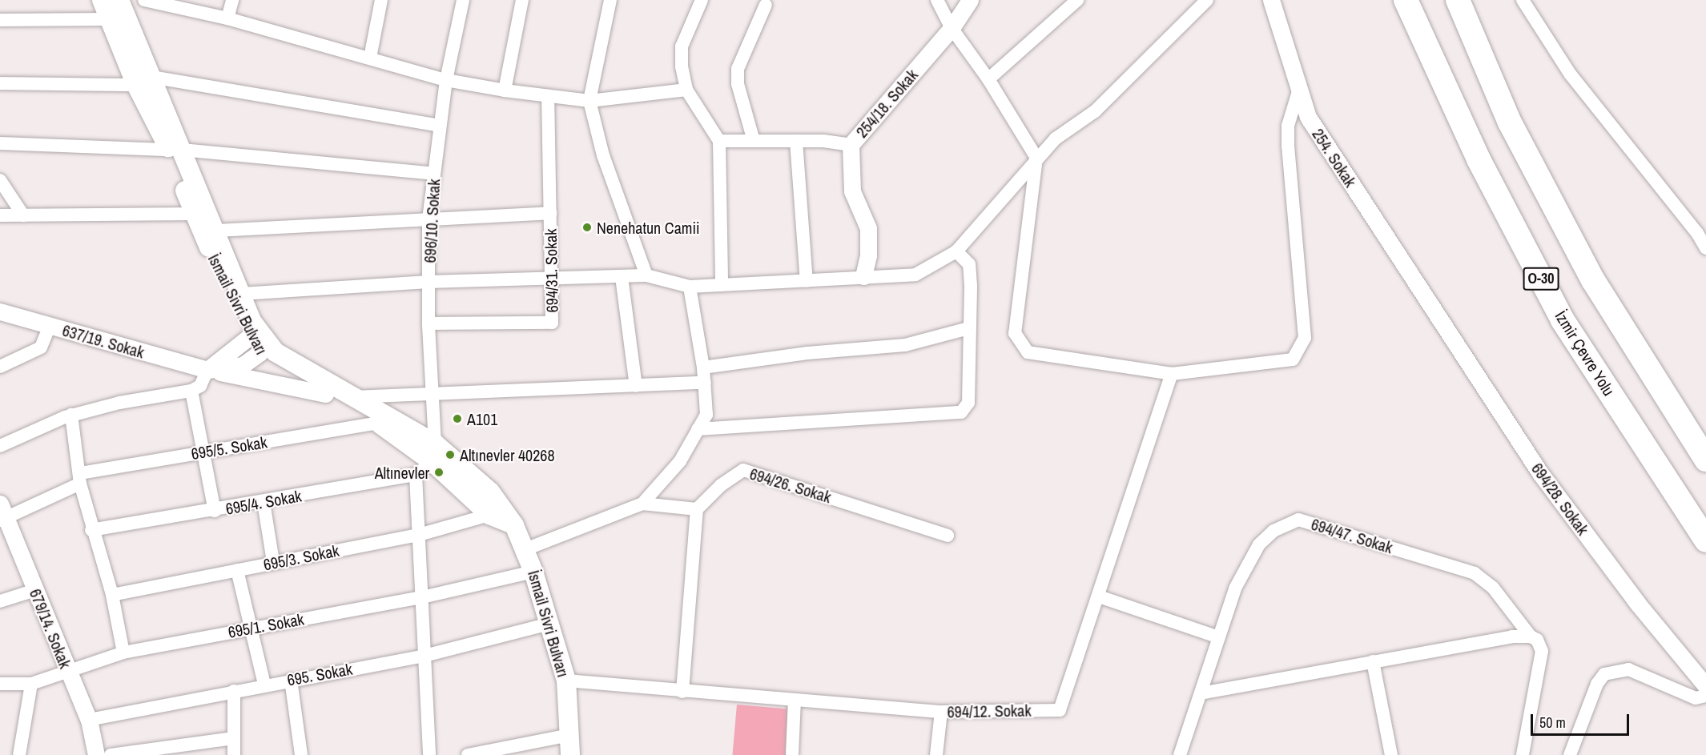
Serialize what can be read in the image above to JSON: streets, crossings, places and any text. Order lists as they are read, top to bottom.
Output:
{
  "streets": {
    "highway": ["O-30", "İzmir Çevre Yolu"],
    "main road": ["İsmail Sivri Bulvarı"],
    "street": [
      "254/18. Sokak",
      "254. Sokak",
      "696/10. Sokak",
      "694/31. Sokak",
      "637/19. Sokak",
      "695/5. Sokak",
      "694/26. Sokak",
      "694/28. Sokak",
      "695/4. Sokak",
      "694/47. Sokak",
      "695/3. Sokak",
      "695/1. Sokak",
      "679/14. Sokak",
      "695. Sokak",
      "694/12. Sokak"
    ]
  },
  "crossings": [
    ["254. Sokak", "694/28. Sokak"],
    ["696/10. Sokak", "694/31. Sokak"],
    ["696/10. Sokak", "İsmail Sivri Bulvarı"],
    ["696/10. Sokak", "695/4. Sokak"],
    ["İsmail Sivri Bulvarı", "637/19. Sokak"],
    ["İsmail Sivri Bulvarı", "695/5. Sokak"],
    ["İsmail Sivri Bulvarı", "695/4. Sokak"],
    ["İsmail Sivri Bulvarı", "695/3. Sokak"],
    ["İsmail Sivri Bulvarı", "695/1. Sokak"],
    ["İsmail Sivri Bulvarı", "695. Sokak"],
    ["İsmail Sivri Bulvarı", "694/12. Sokak"],
    ["695/5. Sokak", "679/14. Sokak"],
    ["695/1. Sokak", "679/14. Sokak"],
    ["679/14. Sokak", "695. Sokak"]
  ],
  "places": [
    "Nenehatun Camii",
    "A101",
    "Altınevler 40268",
    "Altınevler"
  ],
  "scale_bar": "50 m"
}
